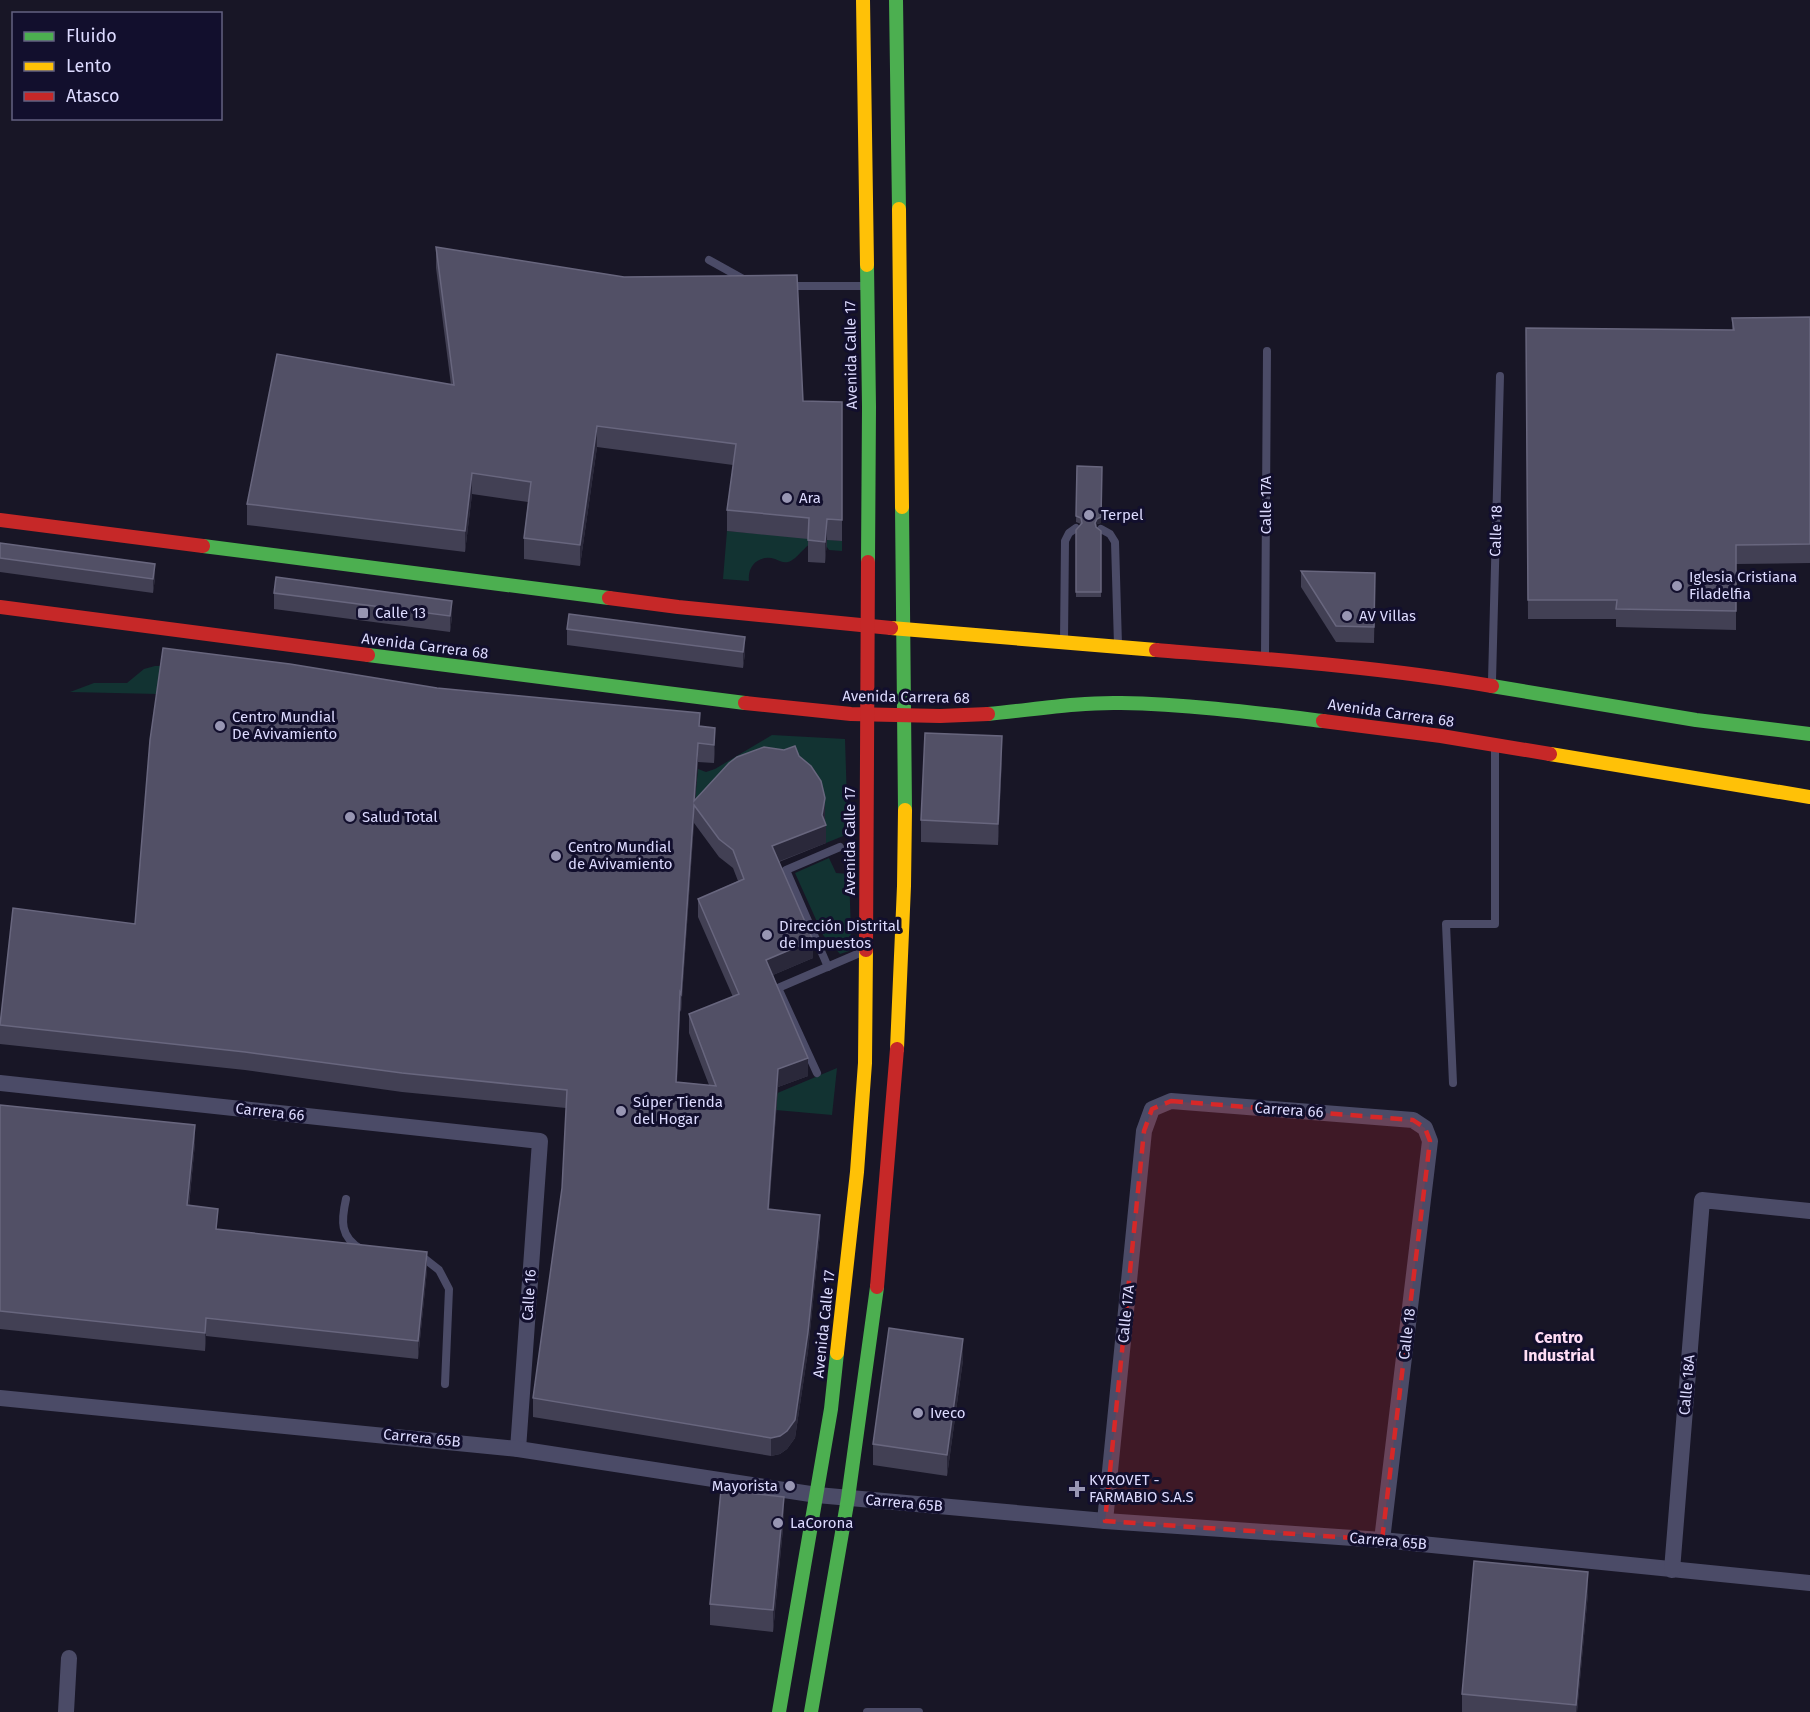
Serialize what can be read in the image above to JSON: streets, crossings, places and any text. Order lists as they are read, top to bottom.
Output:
{
  "streets": {
    "main road": ["Avenida Calle 17", "Avenida Carrera 68"],
    "street": [
      "Calle 17A",
      "Calle 18",
      "Carrera 66",
      "Calle 16",
      "Calle 18A",
      "Carrera 65B"
    ]
  },
  "crossings": [
    ["Avenida Calle 17", "Avenida Carrera 68"],
    ["Avenida Calle 17", "Carrera 65B"],
    ["Calle 17A", "Carrera 66"],
    ["Calle 17A", "Carrera 65B"],
    ["Calle 18", "Carrera 66"],
    ["Calle 18", "Carrera 65B"],
    ["Carrera 66", "Calle 16"],
    ["Calle 16", "Carrera 65B"],
    ["Calle 18A", "Carrera 65B"]
  ],
  "districts": ["Centro Industrial"],
  "places": {
    "other": [
      "Ara",
      "Terpel",
      "Iglesia Cristiana Filadelfia",
      "AV Villas",
      "Centro Mundial De Avivamiento",
      "Salud Total",
      "Centro Mundial de Avivamiento",
      "Dirección Distrital de Impuestos",
      "Súper Tienda del Hogar",
      "Iveco",
      "Mayorista",
      "LaCorona"
    ],
    "transit": ["Calle 13"],
    "health": ["KYROVET - FARMABIO S.A.S"]
  },
  "legend": ["Fluido", "Lento", "Atasco"]
}
